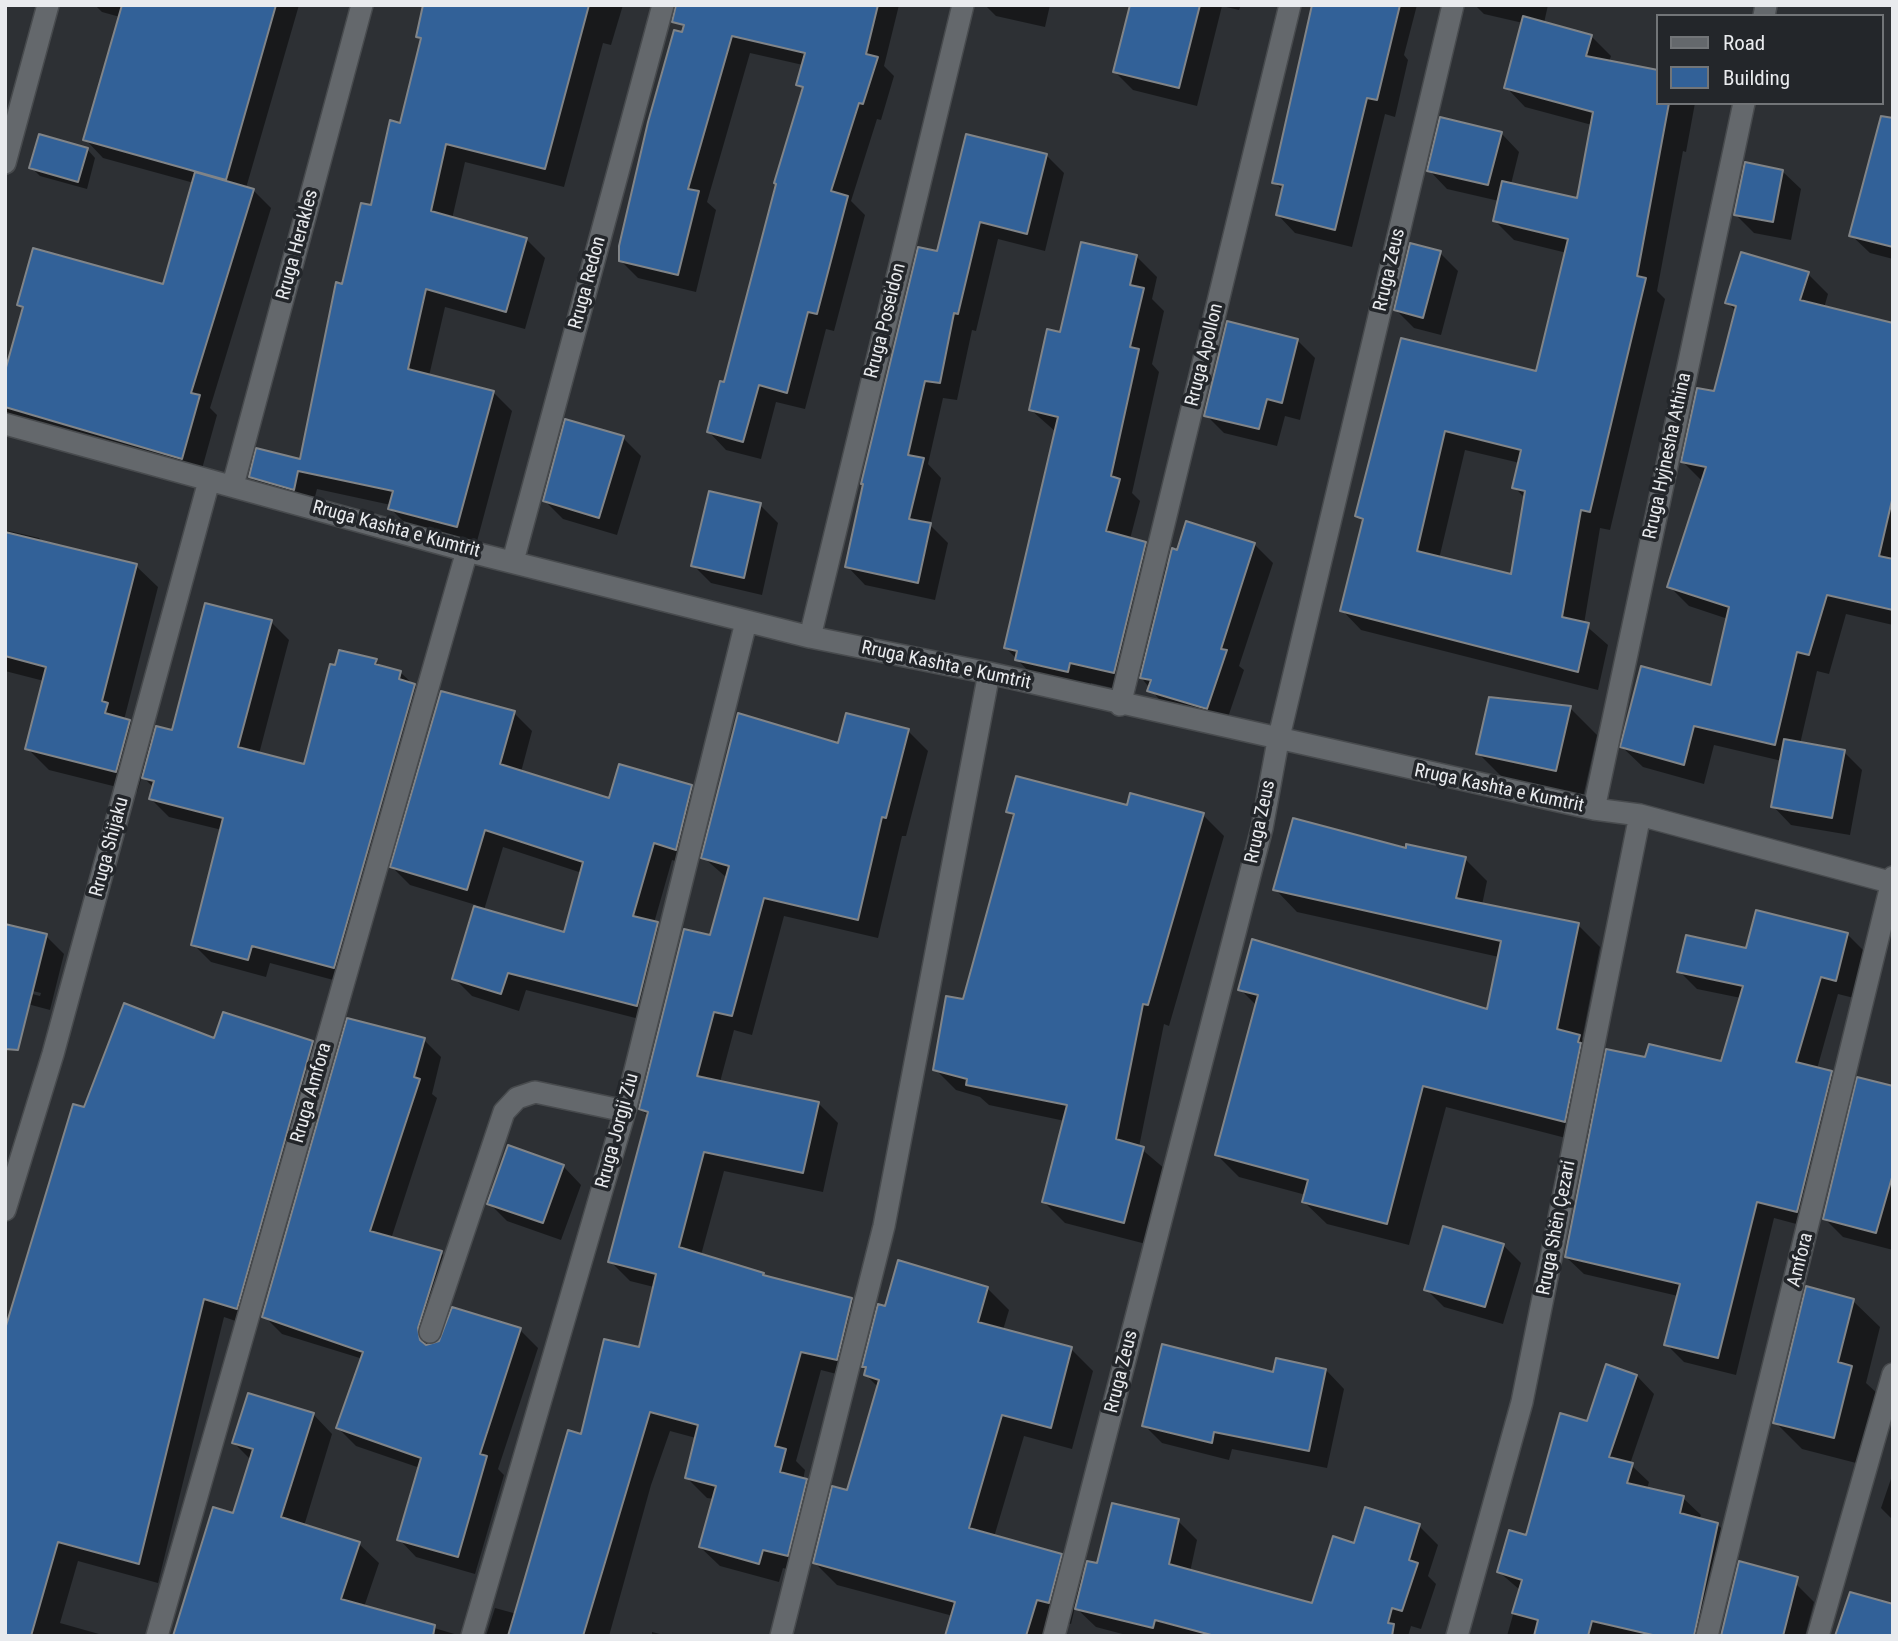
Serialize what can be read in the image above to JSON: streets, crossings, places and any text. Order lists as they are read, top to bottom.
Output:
{
  "streets": {
    "street": [
      "Rruga Herakles",
      "Rruga Zeus",
      "Rruga Redon",
      "Rruga Poseidon",
      "Rruga Apollon",
      "Rruga Hyjnesha Athina",
      "Rruga Kashta e Kumtrit",
      "Rruga Shijaku",
      "Rruga Amfora",
      "Rruga Jorgji Ziu",
      "Rruga Shën Çezari",
      "Amfora"
    ]
  },
  "crossings": [
    ["Rruga Herakles", "Rruga Kashta e Kumtrit"],
    ["Rruga Zeus", "Rruga Kashta e Kumtrit"],
    ["Rruga Redon", "Rruga Kashta e Kumtrit"],
    ["Rruga Poseidon", "Rruga Kashta e Kumtrit"],
    ["Rruga Apollon", "Rruga Kashta e Kumtrit"],
    ["Rruga Hyjnesha Athina", "Rruga Kashta e Kumtrit"],
    ["Rruga Kashta e Kumtrit", "Rruga Shijaku"],
    ["Rruga Kashta e Kumtrit", "Rruga Amfora"],
    ["Rruga Kashta e Kumtrit", "Rruga Jorgji Ziu"],
    ["Rruga Kashta e Kumtrit", "Rruga Shën Çezari"],
    ["Rruga Kashta e Kumtrit", "Amfora"]
  ],
  "legend": ["Road", "Building"]
}
